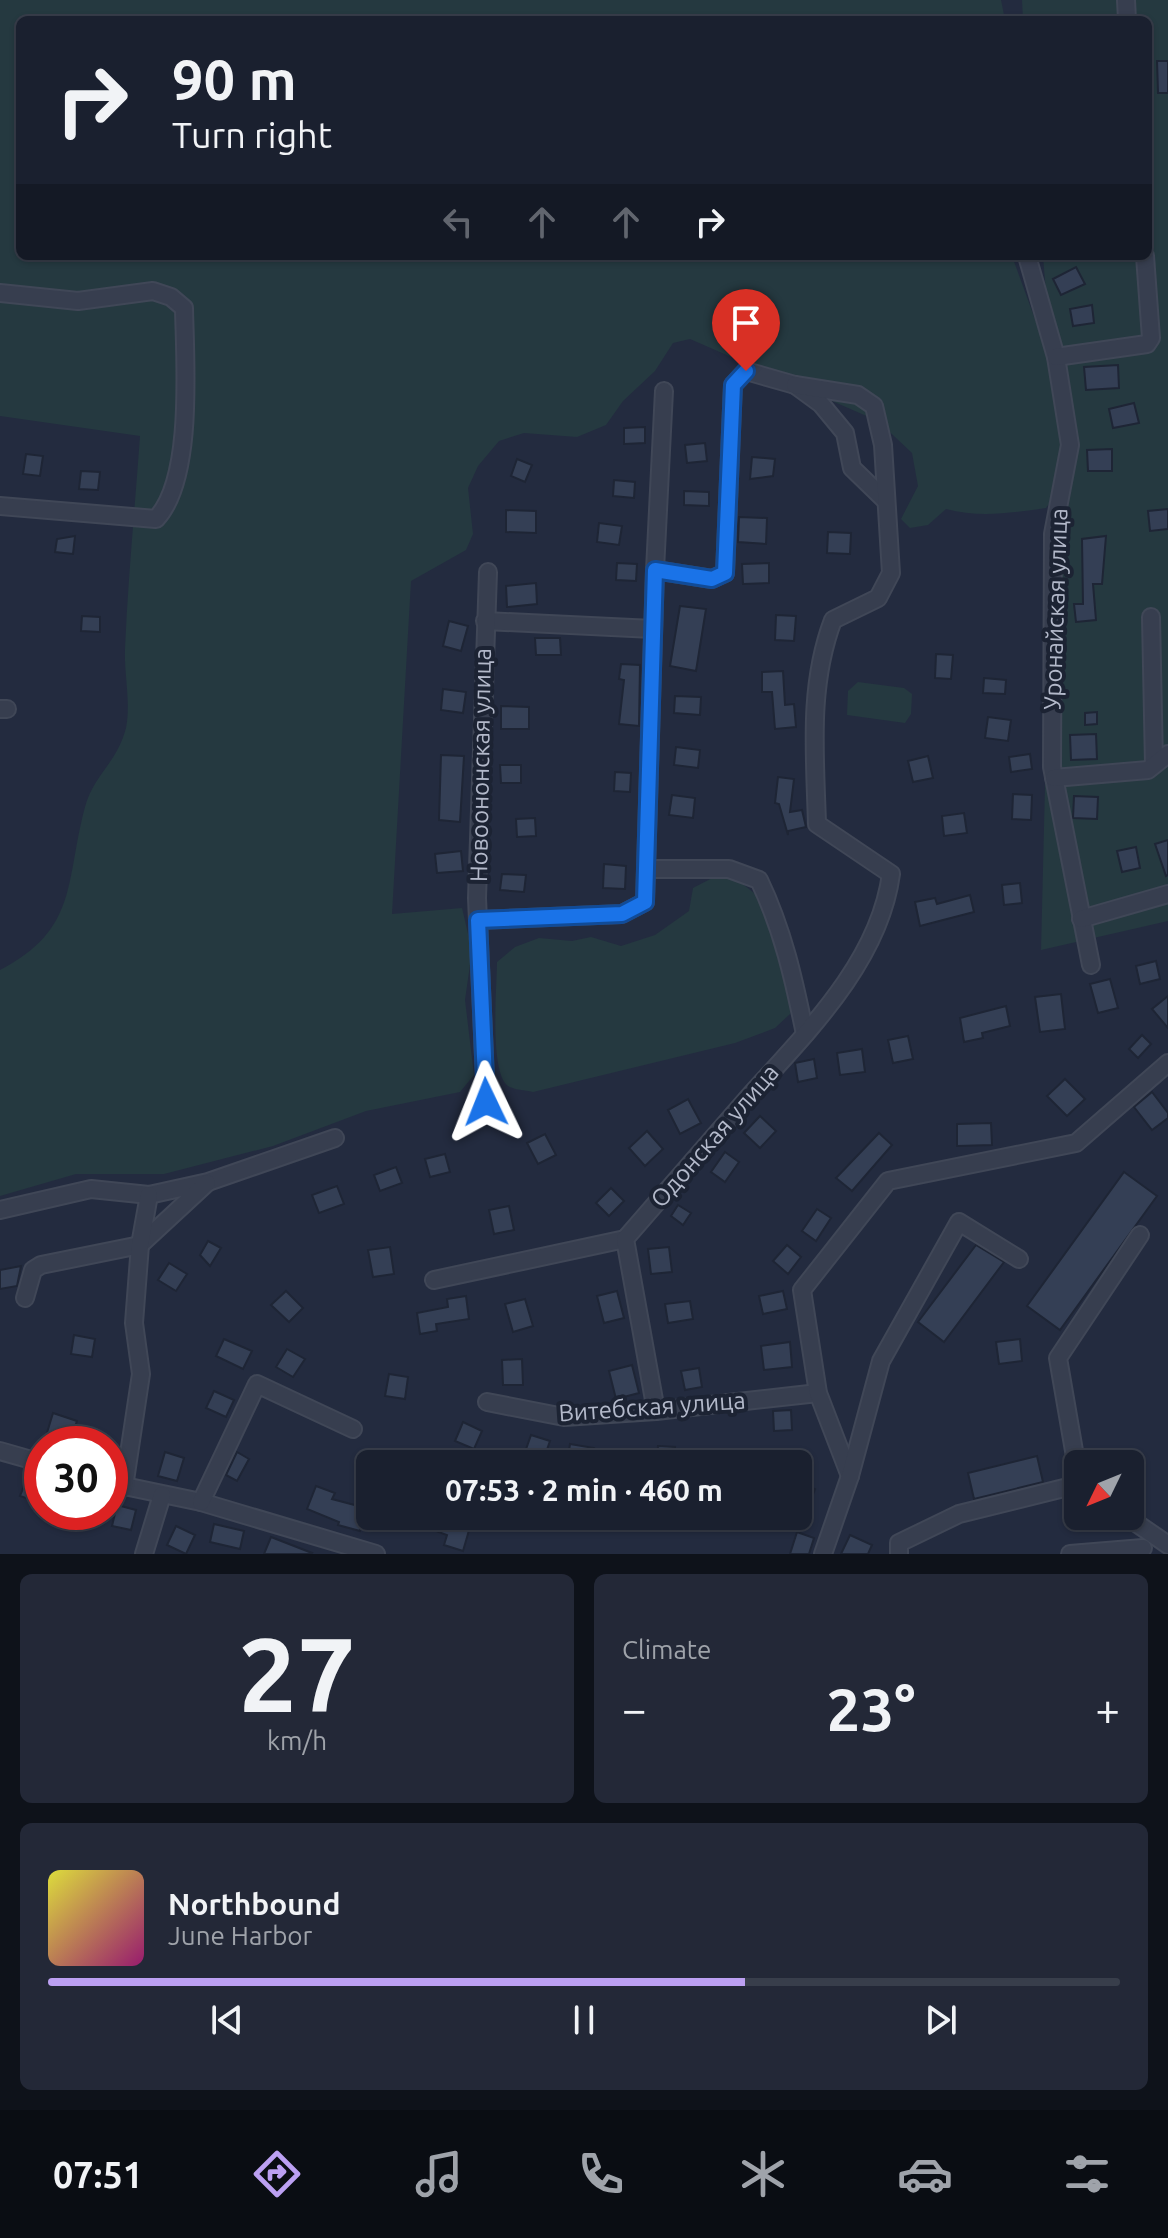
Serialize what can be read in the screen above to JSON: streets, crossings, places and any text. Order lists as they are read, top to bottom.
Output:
{
  "streets": {
    "street": [
      "Уронайская улица",
      "Новоононская улица",
      "Одонская улица",
      "Витебская улица"
    ]
  },
  "north": "bottom left",
  "page": {
    "turn": ["90 m", "Turn right"],
    "limit": "30",
    "trip": "07:53 · 2 min · 460 m",
    "tile": [
      ["27", "km/h"],
      "Climate"
    ],
    "heat": ["−", "23°", "+"],
    "song": ["Northbound", "June Harbor"],
    "tabs": "07:51"
  }
}
